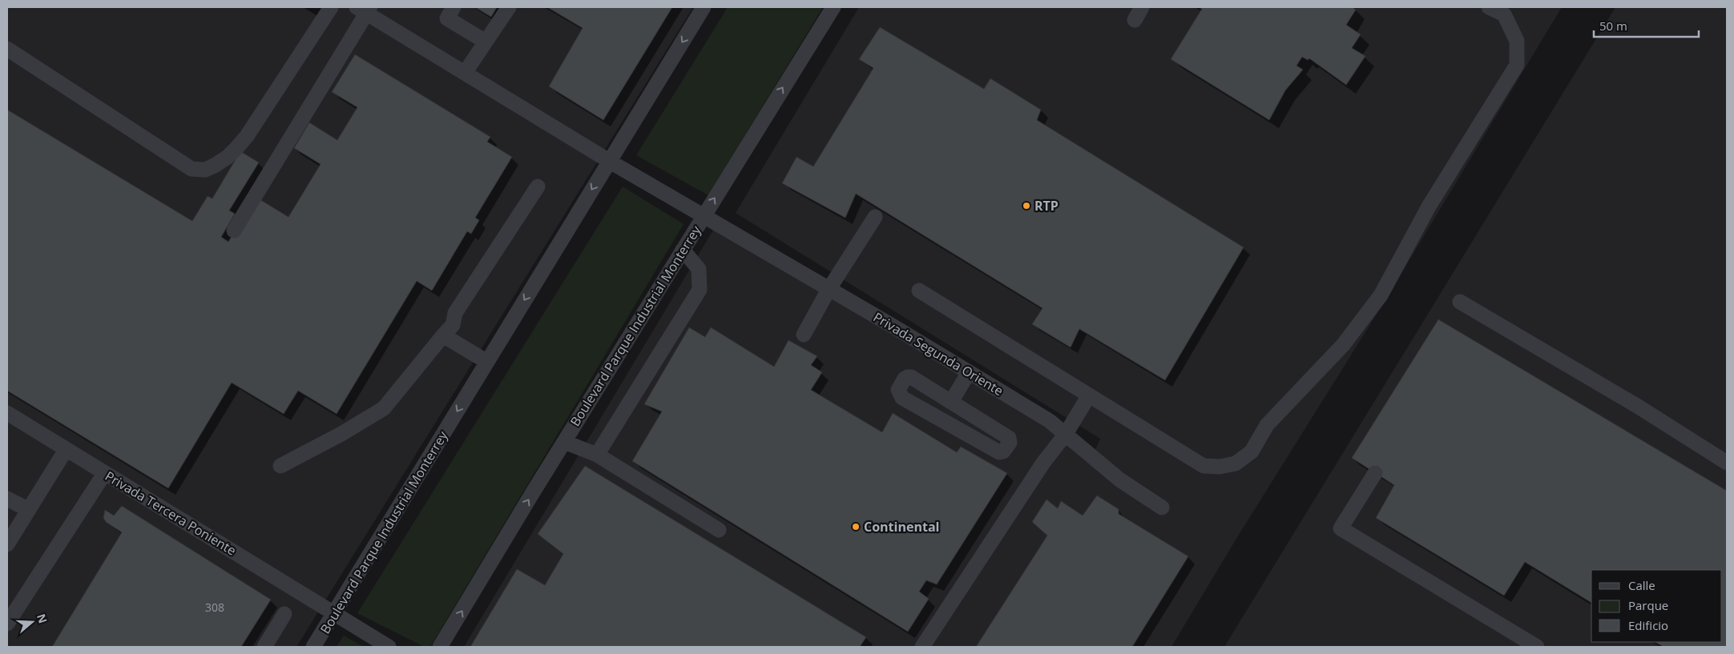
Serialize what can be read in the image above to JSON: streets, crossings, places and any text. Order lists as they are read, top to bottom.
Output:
{
  "streets": {
    "street": ["Boulevard Parque Industrial Monterrey", "Privada Segunda Oriente", "Privada Tercera Poniente"]
  },
  "crossings": [
    ["Boulevard Parque Industrial Monterrey", "Privada Segunda Oriente"],
    ["Boulevard Parque Industrial Monterrey", "Privada Tercera Poniente"]
  ],
  "places": ["RTP", "Continental"],
  "house_numbers": ["308"],
  "legend": ["Calle", "Parque", "Edificio"],
  "scale_bar": "50 m",
  "north": "right"
}
